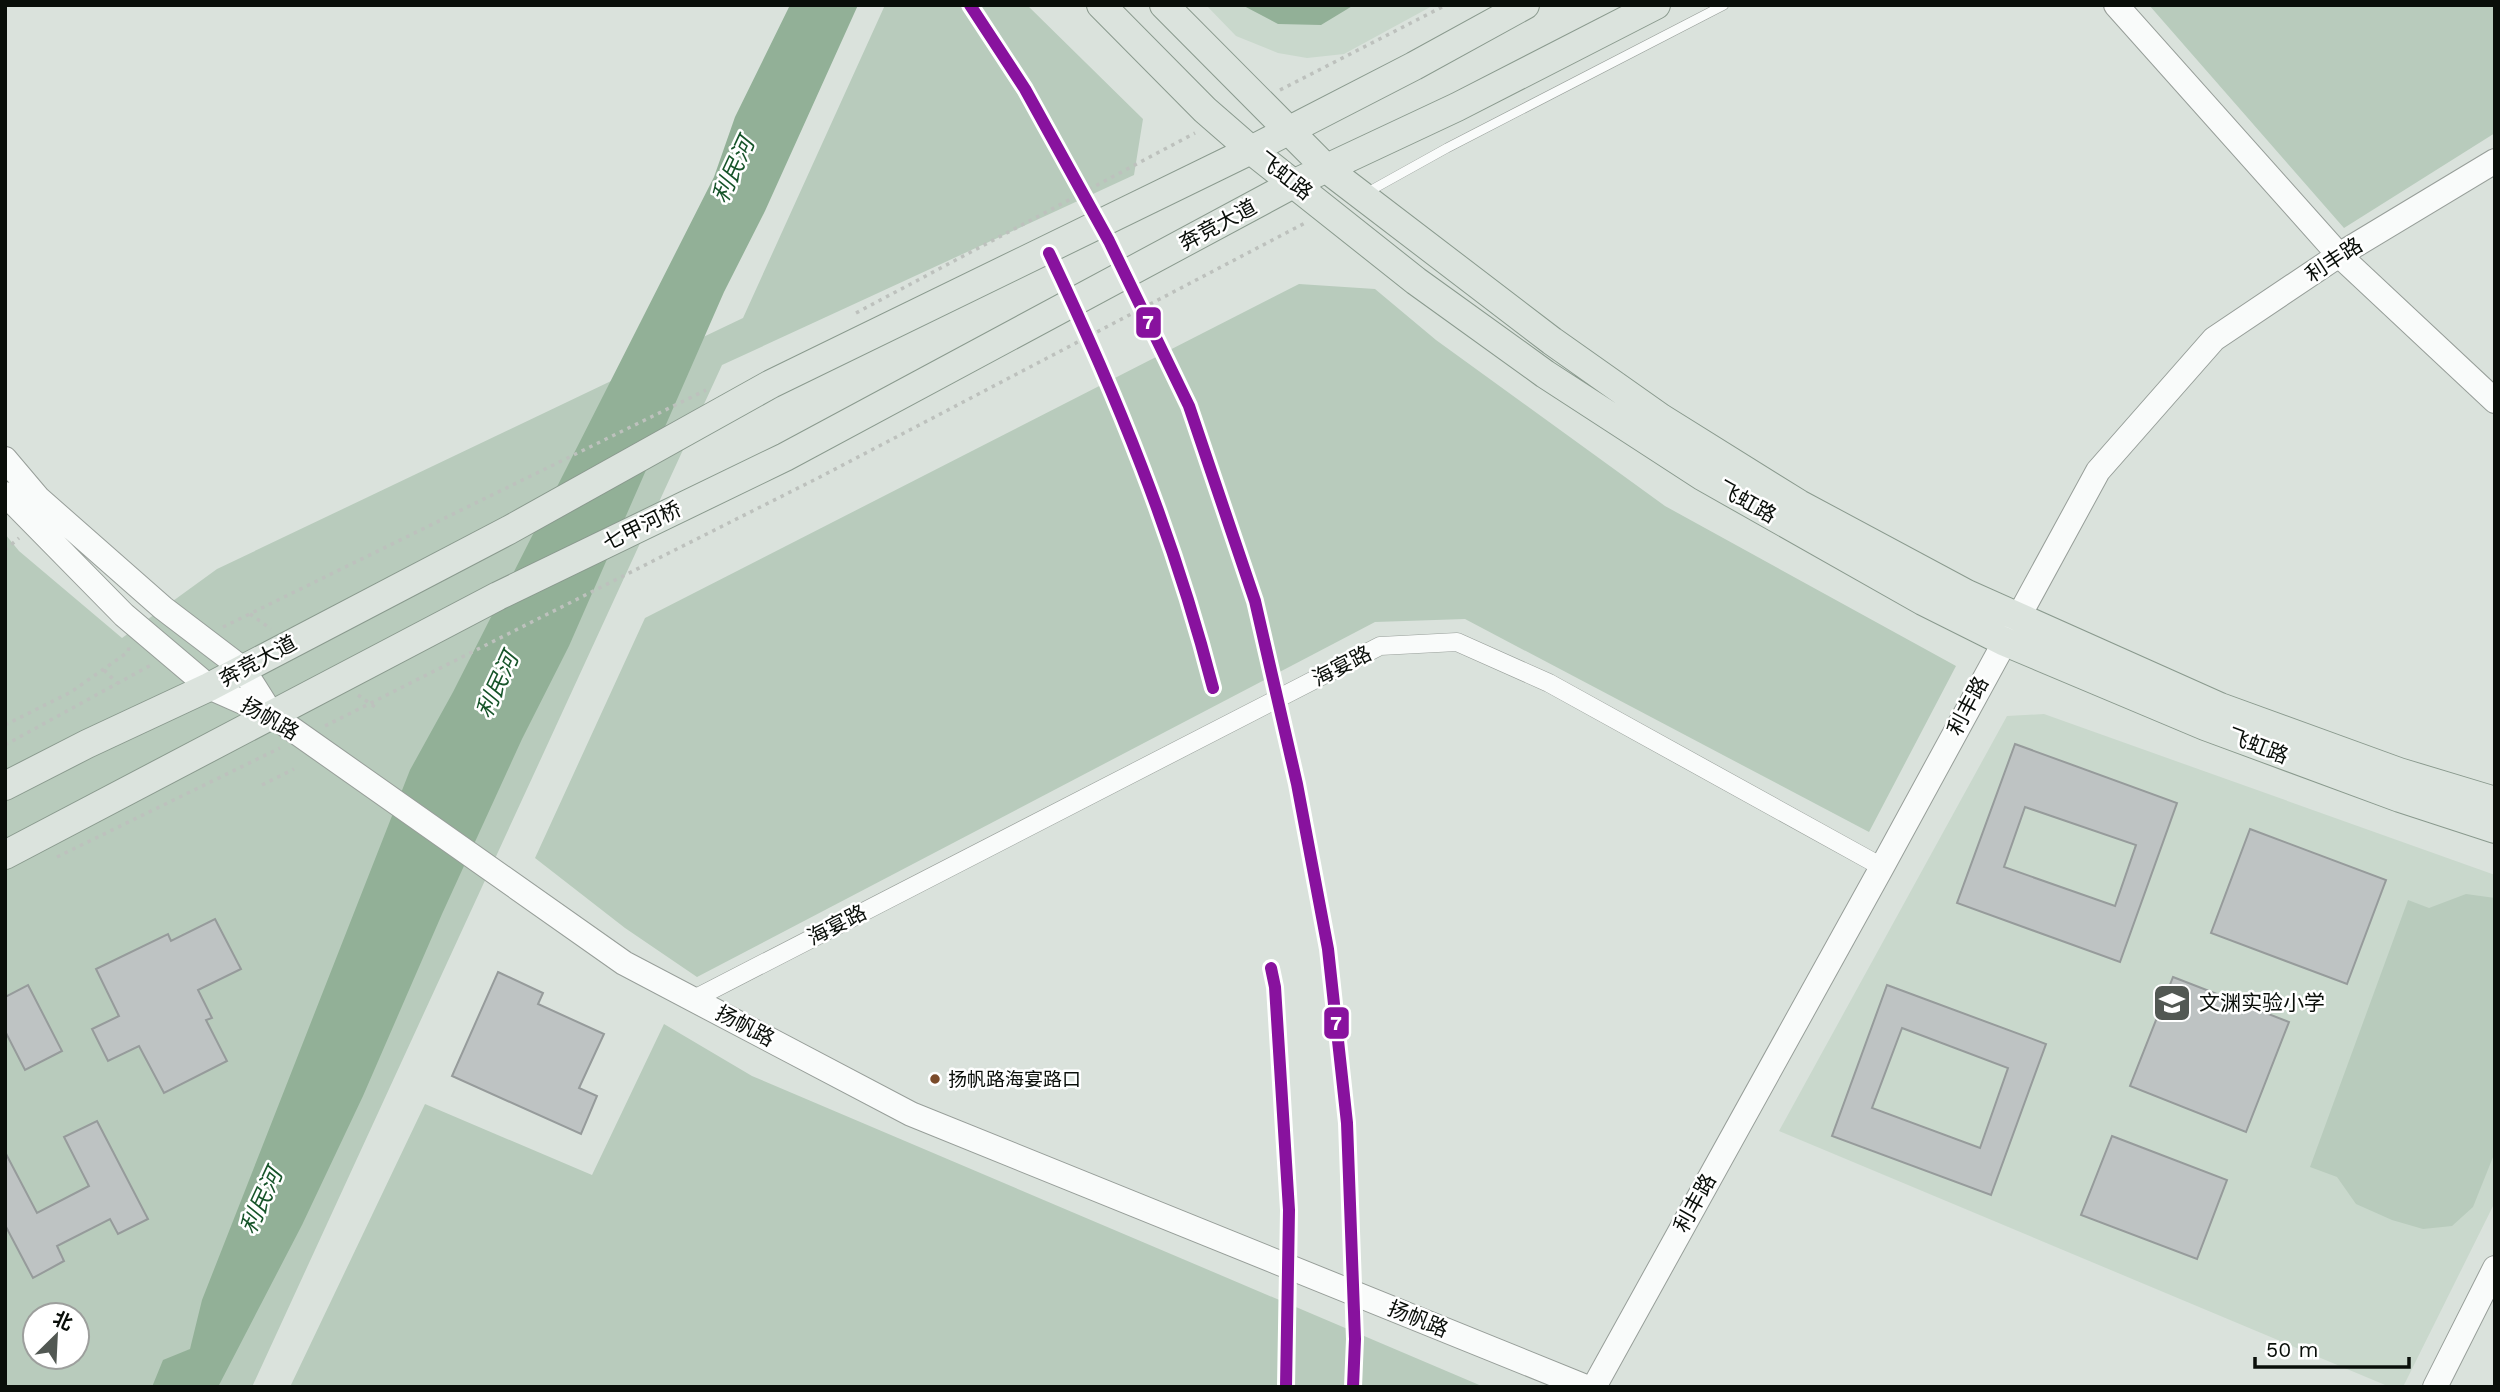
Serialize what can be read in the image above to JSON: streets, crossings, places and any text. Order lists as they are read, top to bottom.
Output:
{
  "streets": {
    "main road": ["飞虹路", "奔竞大道", "七甲河桥"],
    "street": ["利丰路", "海宴路", "扬帆路"]
  },
  "crossings": [
    ["飞虹路", "奔竞大道"],
    ["飞虹路", "利丰路"],
    ["奔竞大道", "七甲河桥"],
    ["奔竞大道", "扬帆路"],
    ["利丰路", "海宴路"],
    ["七甲河桥", "扬帆路"],
    ["海宴路", "扬帆路"]
  ],
  "water": ["利民河"],
  "places": {
    "school or university": ["文渊实验小学"],
    "other": ["扬帆路海宴路口"]
  },
  "lines": ["transit line 7"],
  "scale_bar": "50 m",
  "north": "top right"
}
